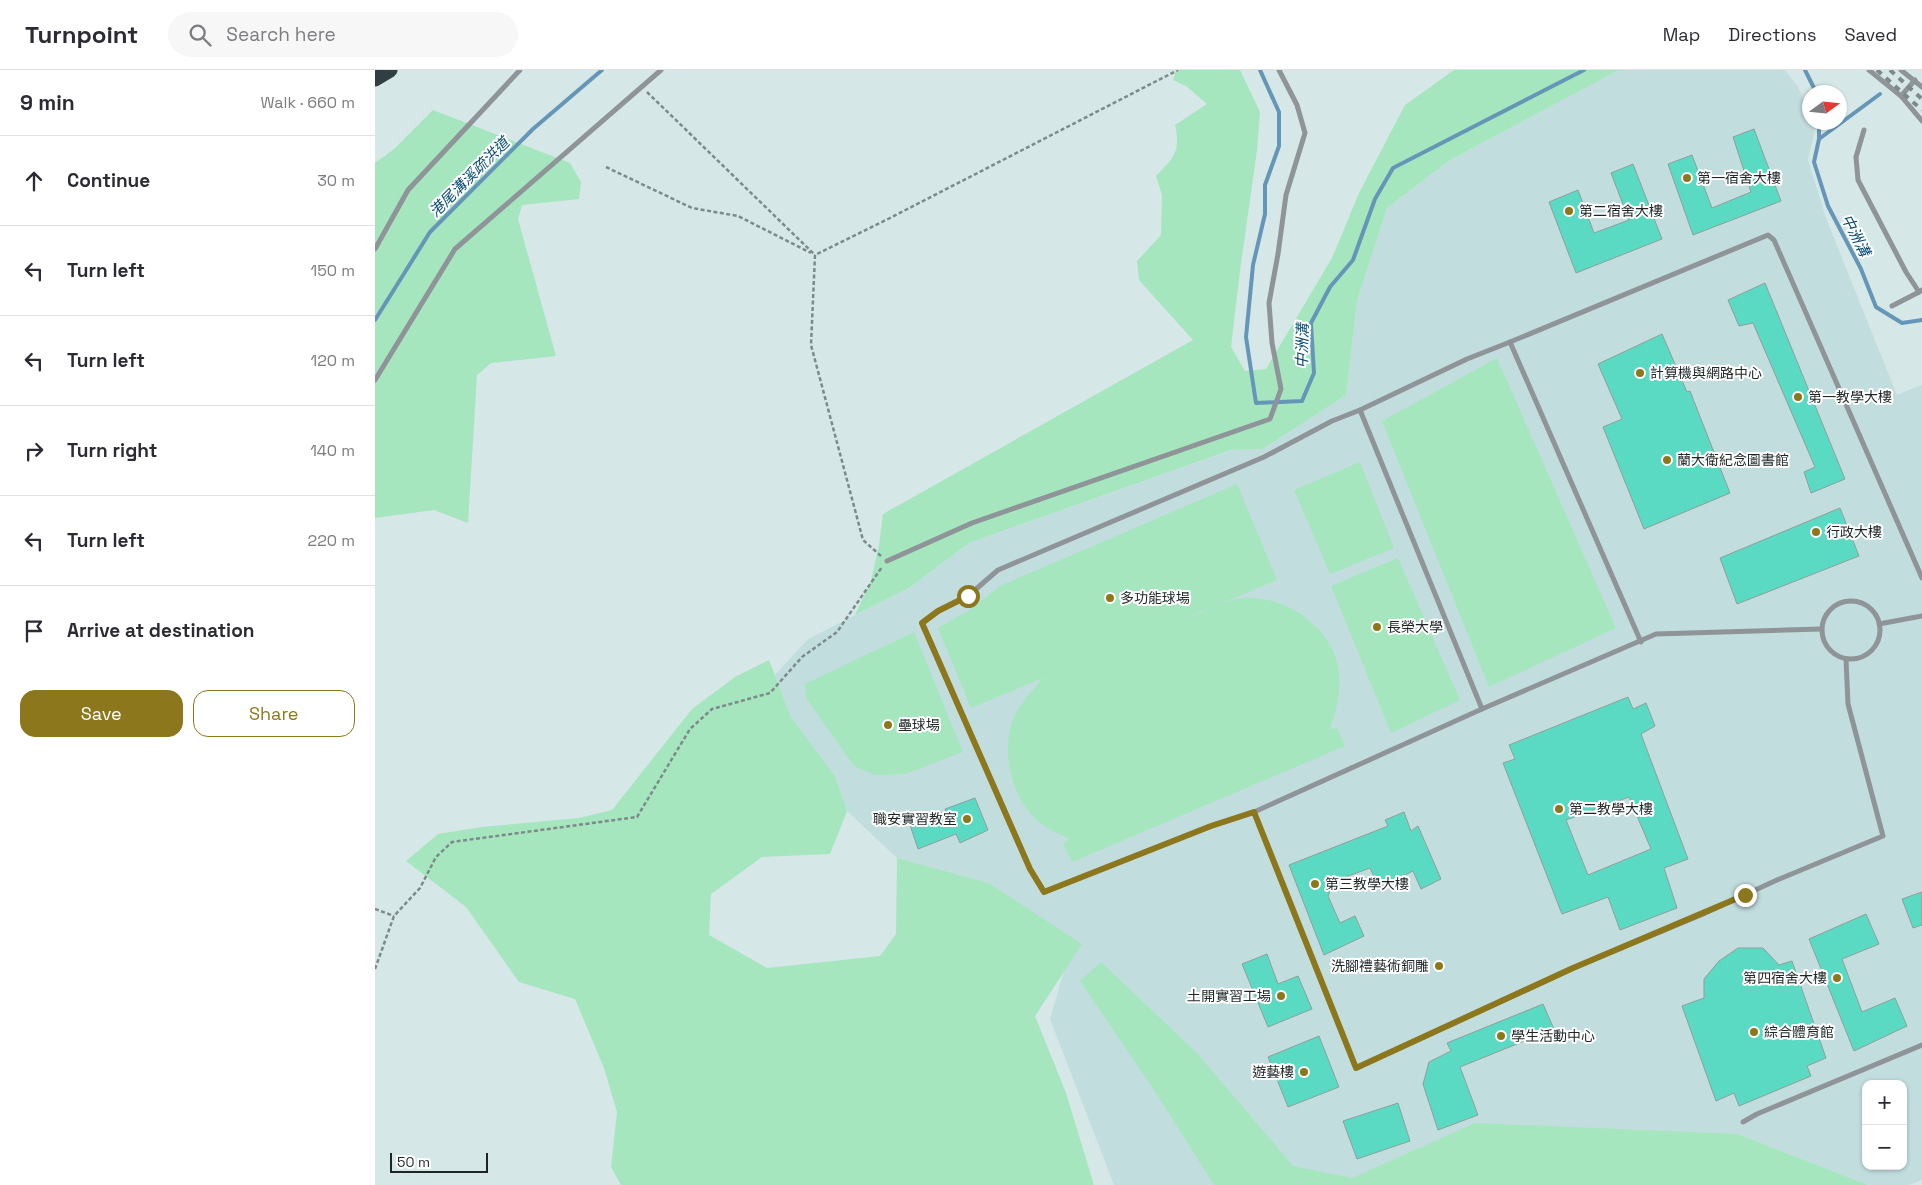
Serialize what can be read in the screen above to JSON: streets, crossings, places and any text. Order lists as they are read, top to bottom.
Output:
{
  "water": ["港尾溝溪疏洪道", "中洲溝"],
  "places": [
    "第一宿舍大樓",
    "第二宿舍大樓",
    "計算機與網路中心",
    "第一教學大樓",
    "蘭大衛紀念圖書館",
    "行政大樓",
    "多功能球場",
    "長榮大學",
    "壘球場",
    "第二教學大樓",
    "職安實習教室",
    "第三教學大樓",
    "洗腳禮藝術銅雕",
    "第四宿舍大樓",
    "土開實習工場",
    "綜合體育館",
    "學生活動中心",
    "遊藝樓"
  ],
  "scale_bar": "50 m",
  "north": "right",
  "page": {
    "header": "Turnpoint",
    "search": "Search here",
    "nav": ["Map", "Directions", "Saved"],
    "heading": ["9 min", "Walk · 660 m"],
    "list": [
      ["Continue", "30 m"],
      ["Turn left", "150 m"],
      ["Turn left", "120 m"],
      ["Turn right", "140 m"],
      ["Turn left", "220 m"],
      "Arrive at destination"
    ],
    "buttons": ["Save", "Share"],
    "map_buttons": ["+", "−"],
    "scale": "50 m"
  }
}
